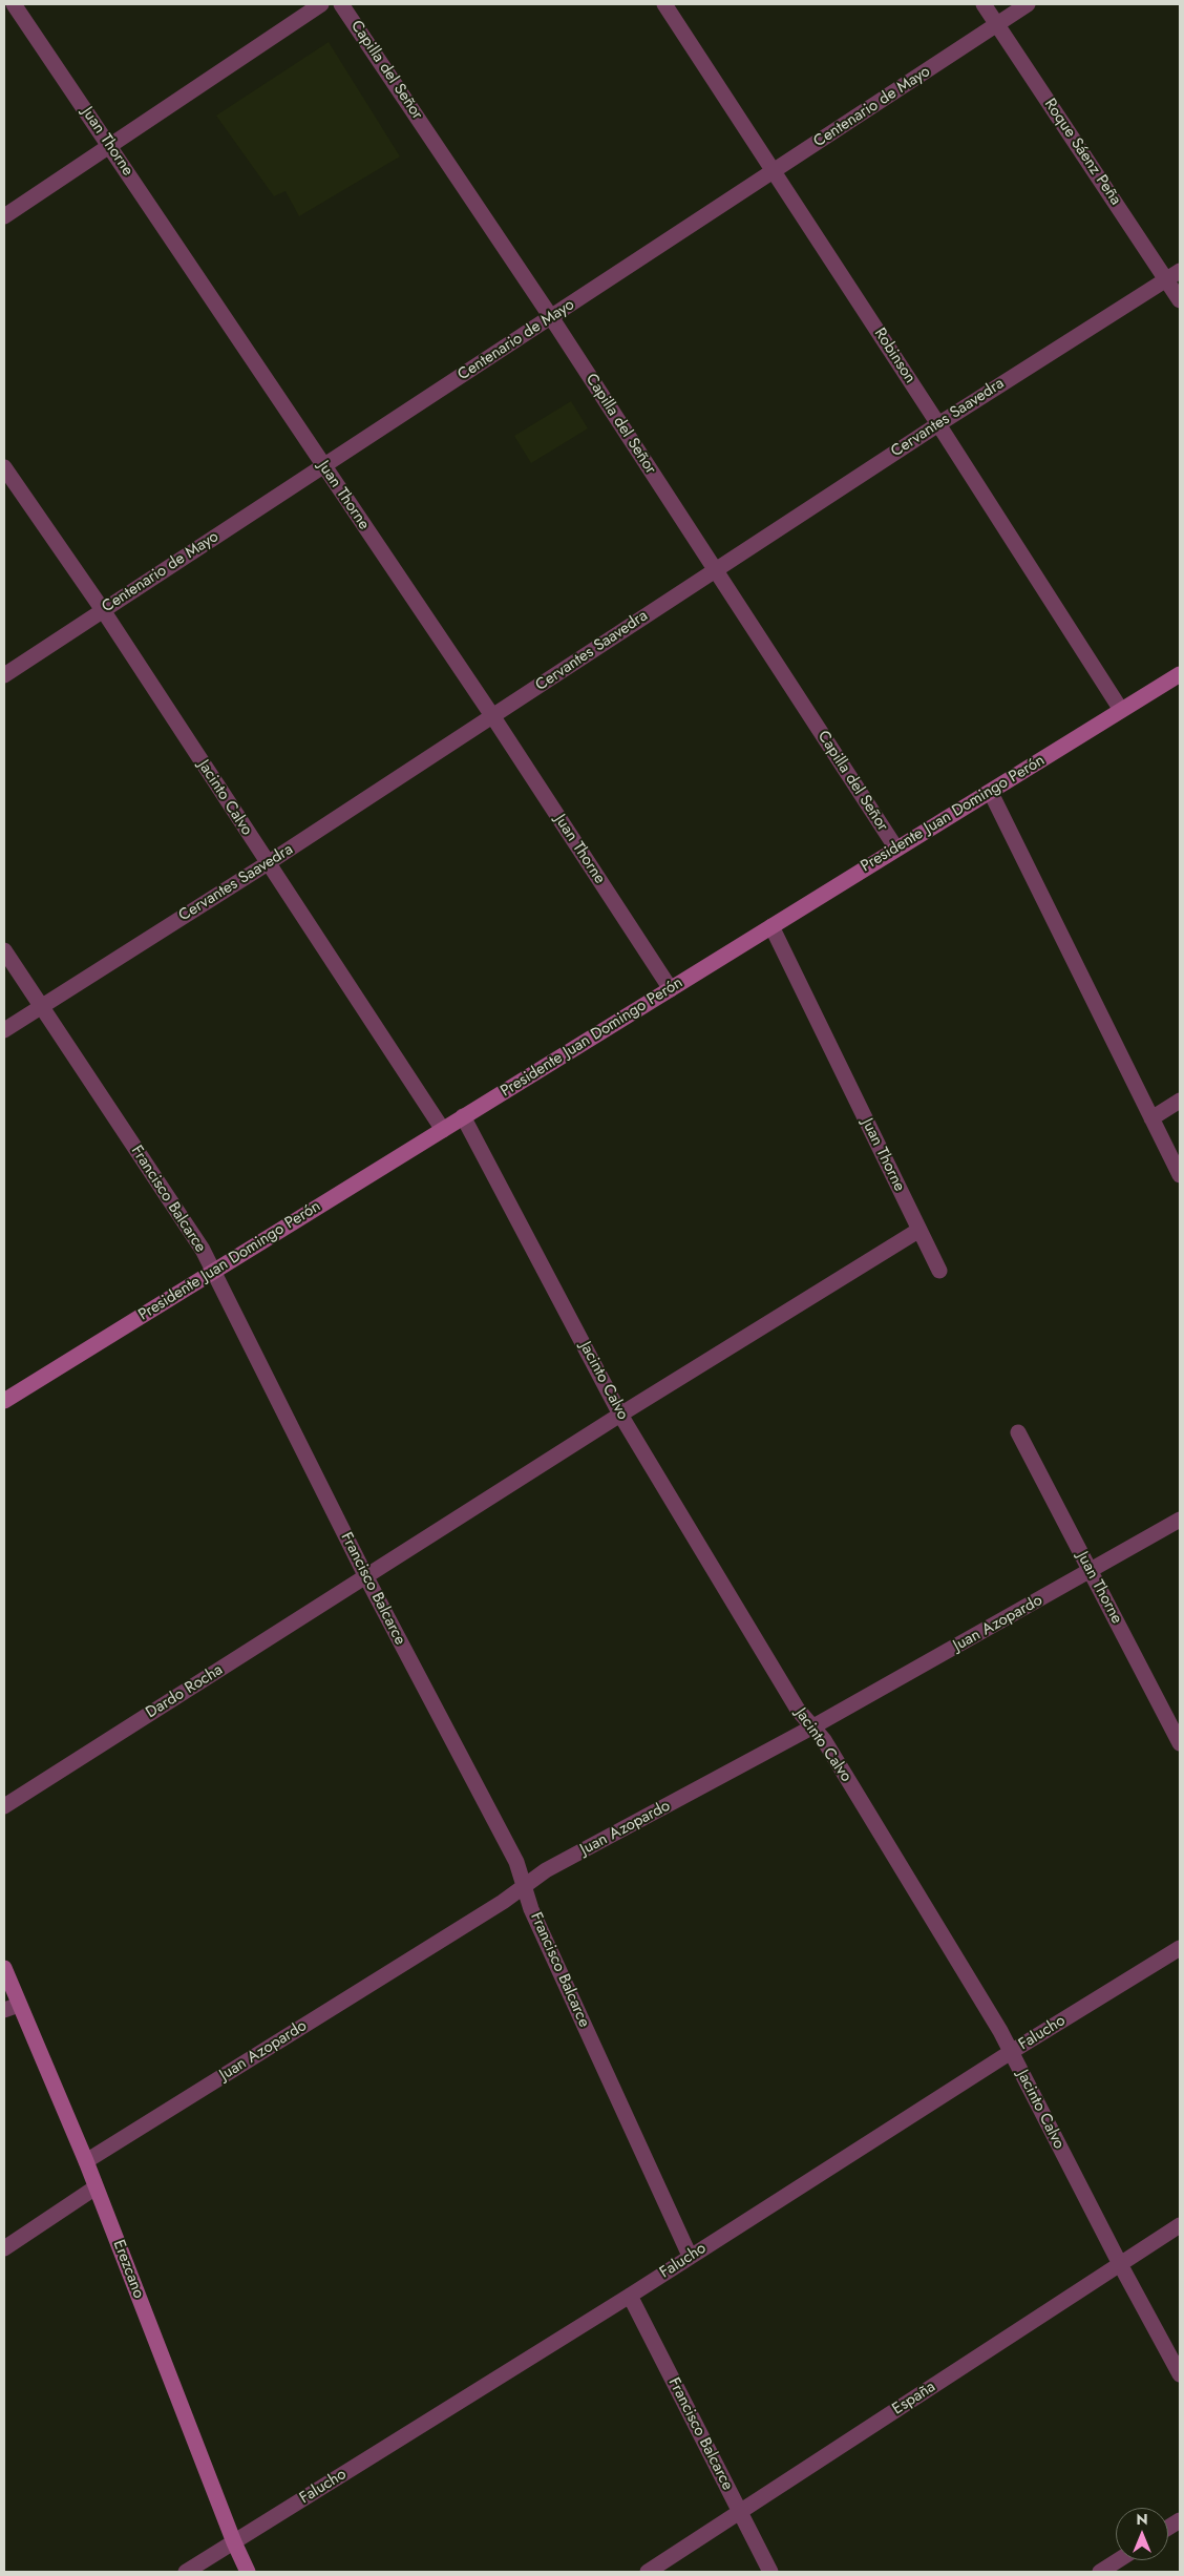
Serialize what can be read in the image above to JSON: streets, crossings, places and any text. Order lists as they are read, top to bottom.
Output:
{
  "streets": {
    "street": [
      "Capilla del Señor",
      "Centenario de Mayo",
      "Juan Thorne",
      "Roque Sáenz Peña",
      "Robinson",
      "Cervantes Saavedra",
      "Jacinto Calvo",
      "Presidente Juan Domingo Perón",
      "Francisco Balcarce",
      "Juan Azopardo",
      "Dardo Rocha",
      "Falucho",
      "Erezcano",
      "España"
    ]
  },
  "crossings": [
    ["Capilla del Señor", "Centenario de Mayo"],
    ["Capilla del Señor", "Cervantes Saavedra"],
    ["Capilla del Señor", "Presidente Juan Domingo Perón"],
    ["Centenario de Mayo", "Juan Thorne"],
    ["Centenario de Mayo", "Roque Sáenz Peña"],
    ["Centenario de Mayo", "Robinson"],
    ["Centenario de Mayo", "Jacinto Calvo"],
    ["Juan Thorne", "Cervantes Saavedra"],
    ["Juan Thorne", "Presidente Juan Domingo Perón"],
    ["Juan Thorne", "Juan Azopardo"],
    ["Juan Thorne", "Dardo Rocha"],
    ["Roque Sáenz Peña", "Cervantes Saavedra"],
    ["Robinson", "Cervantes Saavedra"],
    ["Robinson", "Presidente Juan Domingo Perón"],
    ["Cervantes Saavedra", "Jacinto Calvo"],
    ["Cervantes Saavedra", "Francisco Balcarce"],
    ["Jacinto Calvo", "Presidente Juan Domingo Perón"],
    ["Jacinto Calvo", "Juan Azopardo"],
    ["Jacinto Calvo", "Dardo Rocha"],
    ["Jacinto Calvo", "Falucho"],
    ["Jacinto Calvo", "España"],
    ["Presidente Juan Domingo Perón", "Francisco Balcarce"],
    ["Francisco Balcarce", "Juan Azopardo"],
    ["Francisco Balcarce", "Dardo Rocha"],
    ["Francisco Balcarce", "Falucho"],
    ["Francisco Balcarce", "España"],
    ["Juan Azopardo", "Erezcano"],
    ["Falucho", "Erezcano"]
  ],
  "north": "top"
}
